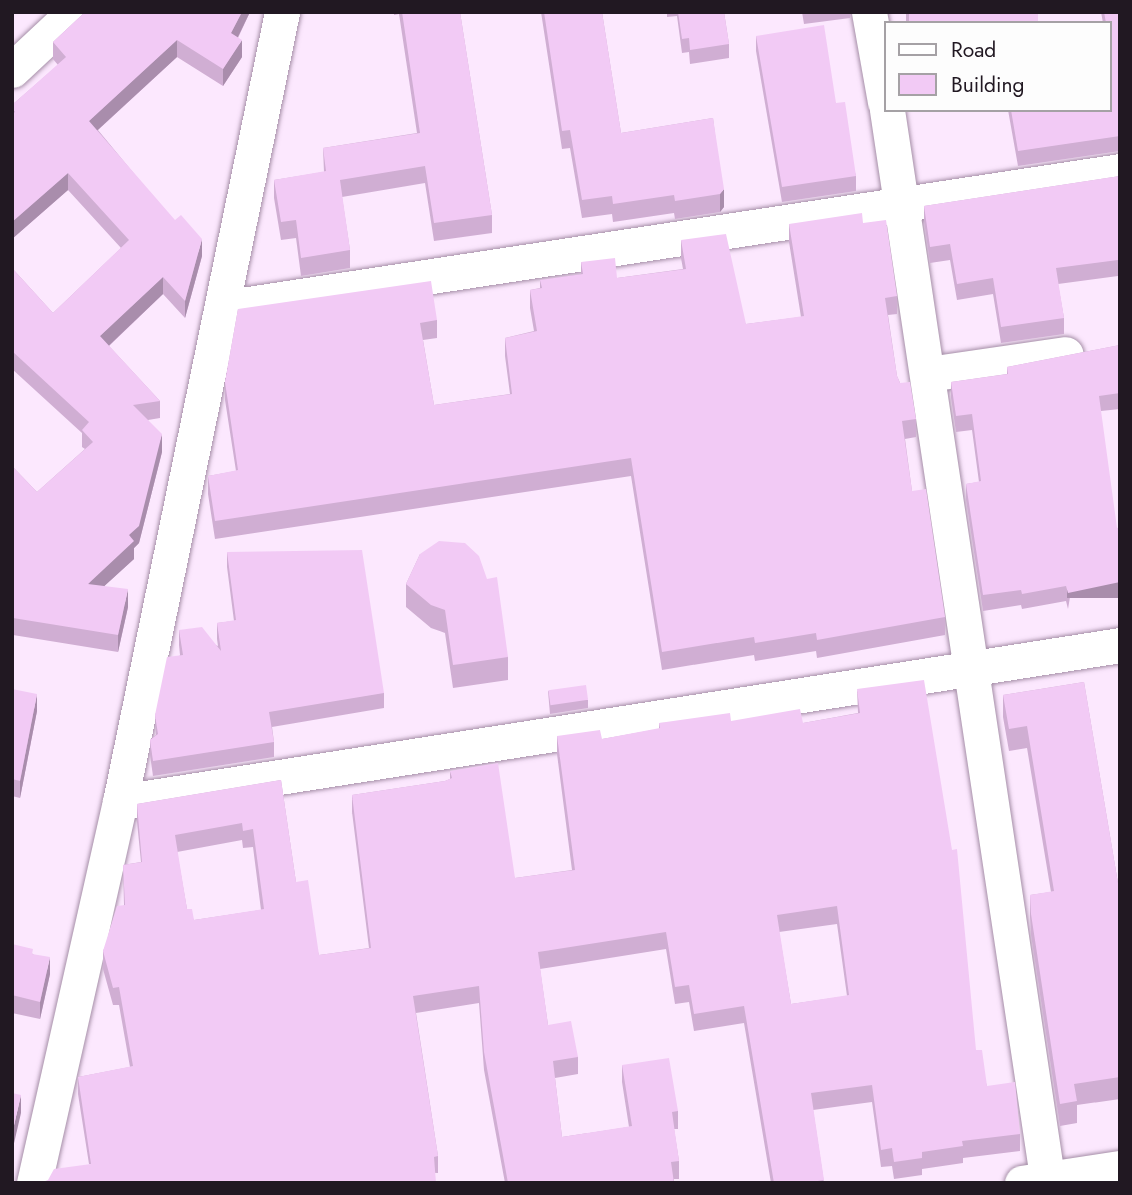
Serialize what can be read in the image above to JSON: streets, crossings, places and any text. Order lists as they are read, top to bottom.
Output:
{
  "legend": ["Road", "Building"]
}
